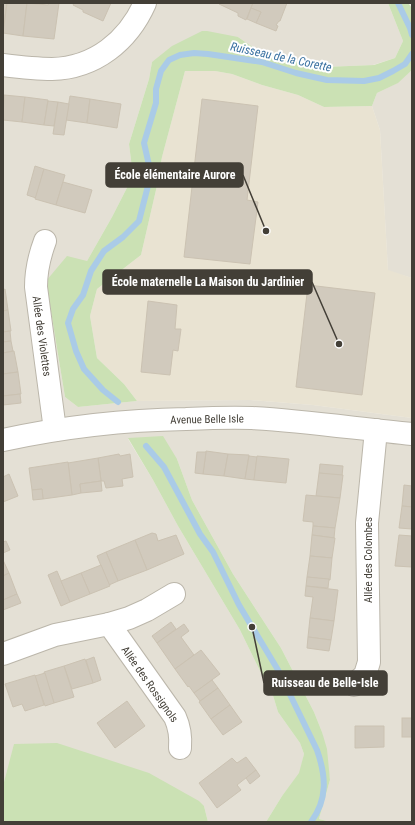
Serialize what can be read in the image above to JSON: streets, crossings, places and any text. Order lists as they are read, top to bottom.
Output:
{
  "streets": {
    "street": [
      "Allée des Violettes",
      "Avenue Belle Isle",
      "Allée des Colombes",
      "Allée des Rossignols"
    ]
  },
  "crossings": [
    ["Allée des Violettes", "Avenue Belle Isle"],
    ["Avenue Belle Isle", "Allée des Colombes"]
  ],
  "water": ["Ruisseau de la Corette"],
  "places": ["École élémentaire Aurore", "École maternelle La Maison du Jardinier", "Ruisseau de Belle-Isle"]
}
